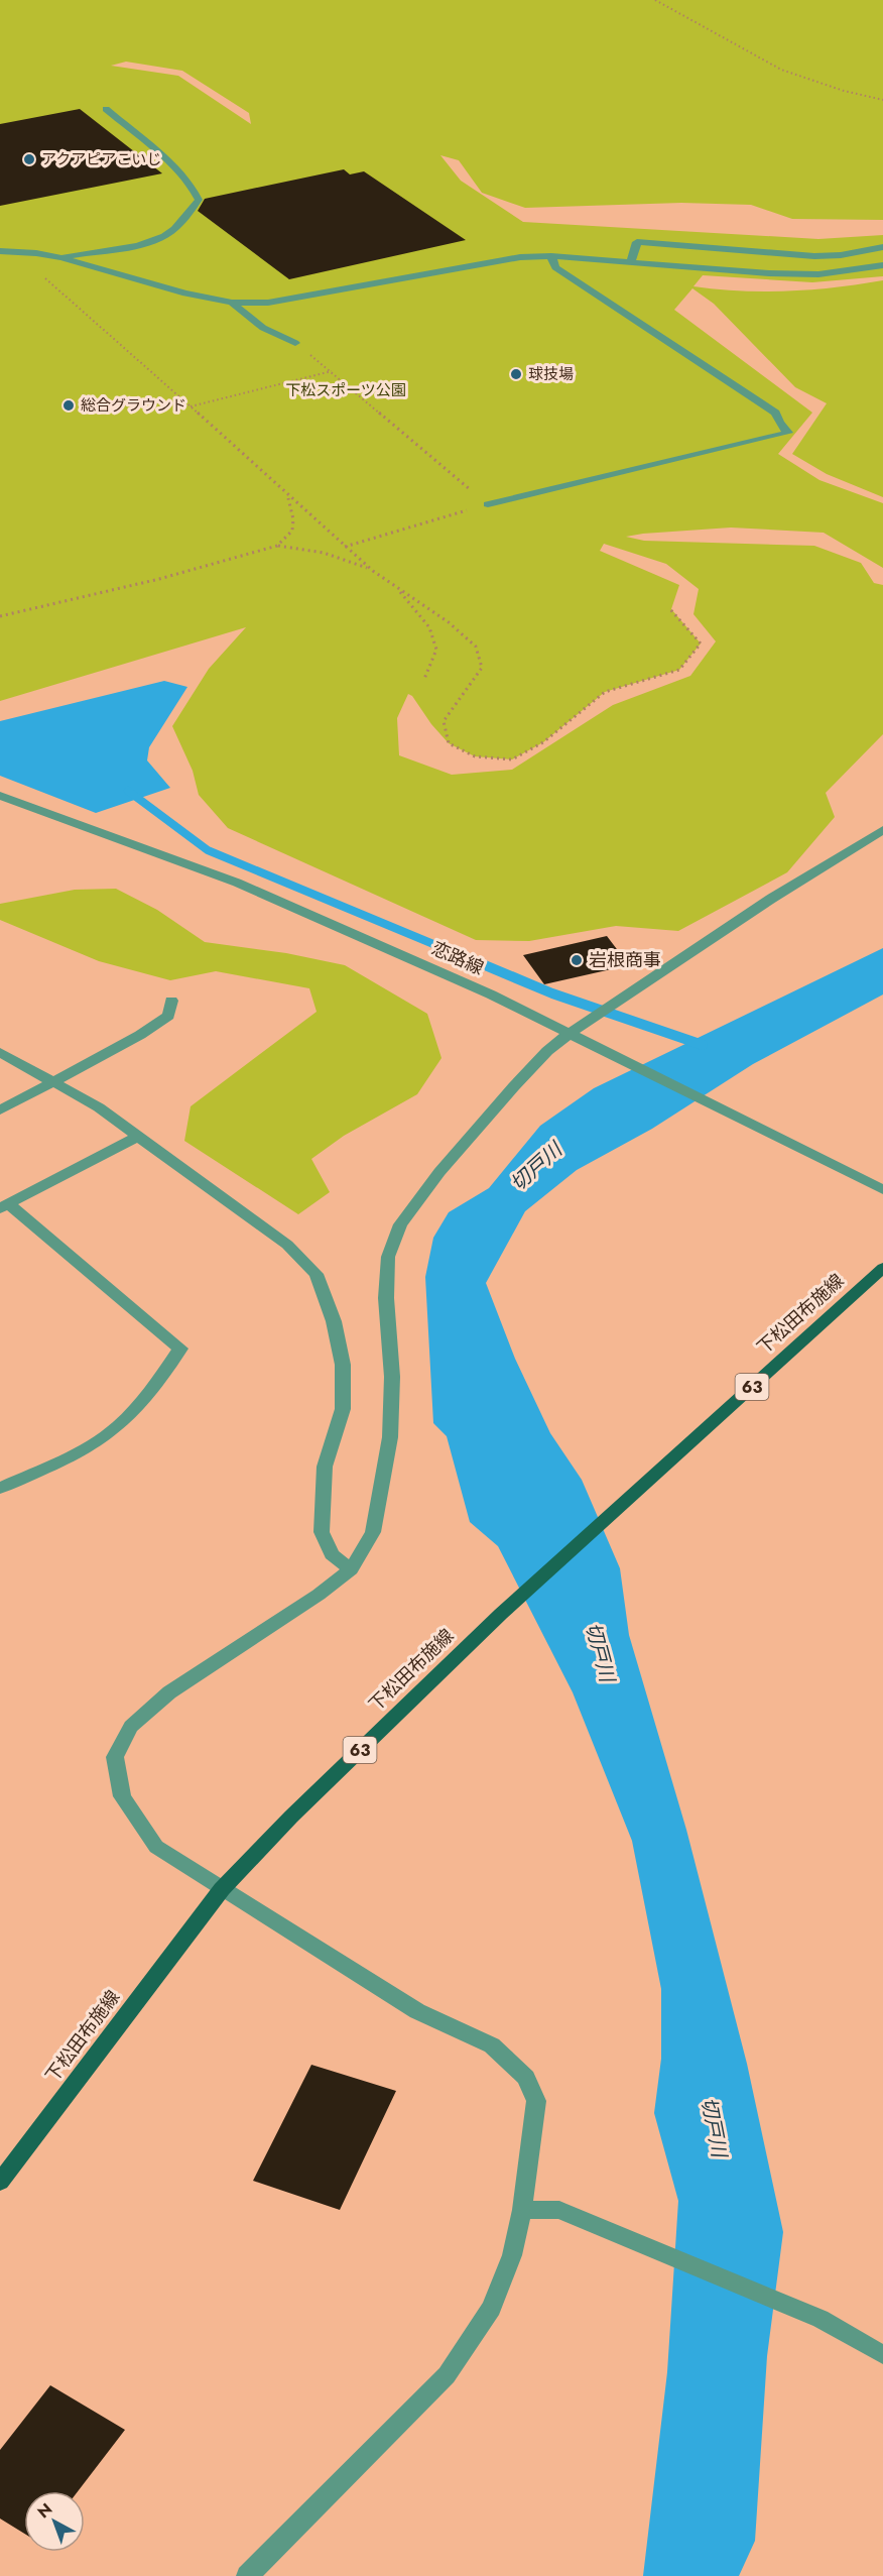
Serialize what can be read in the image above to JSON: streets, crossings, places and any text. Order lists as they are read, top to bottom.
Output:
{
  "streets": {
    "main road": ["下松田布施線", "63"],
    "street": ["恋路線"]
  },
  "water": ["切戸川"],
  "parks": ["下松スポーツ公園"],
  "places": [
    "アクアピアこいじ",
    "球技場",
    "総合グラウンド",
    "岩根商事"
  ],
  "north": "top left"
}
